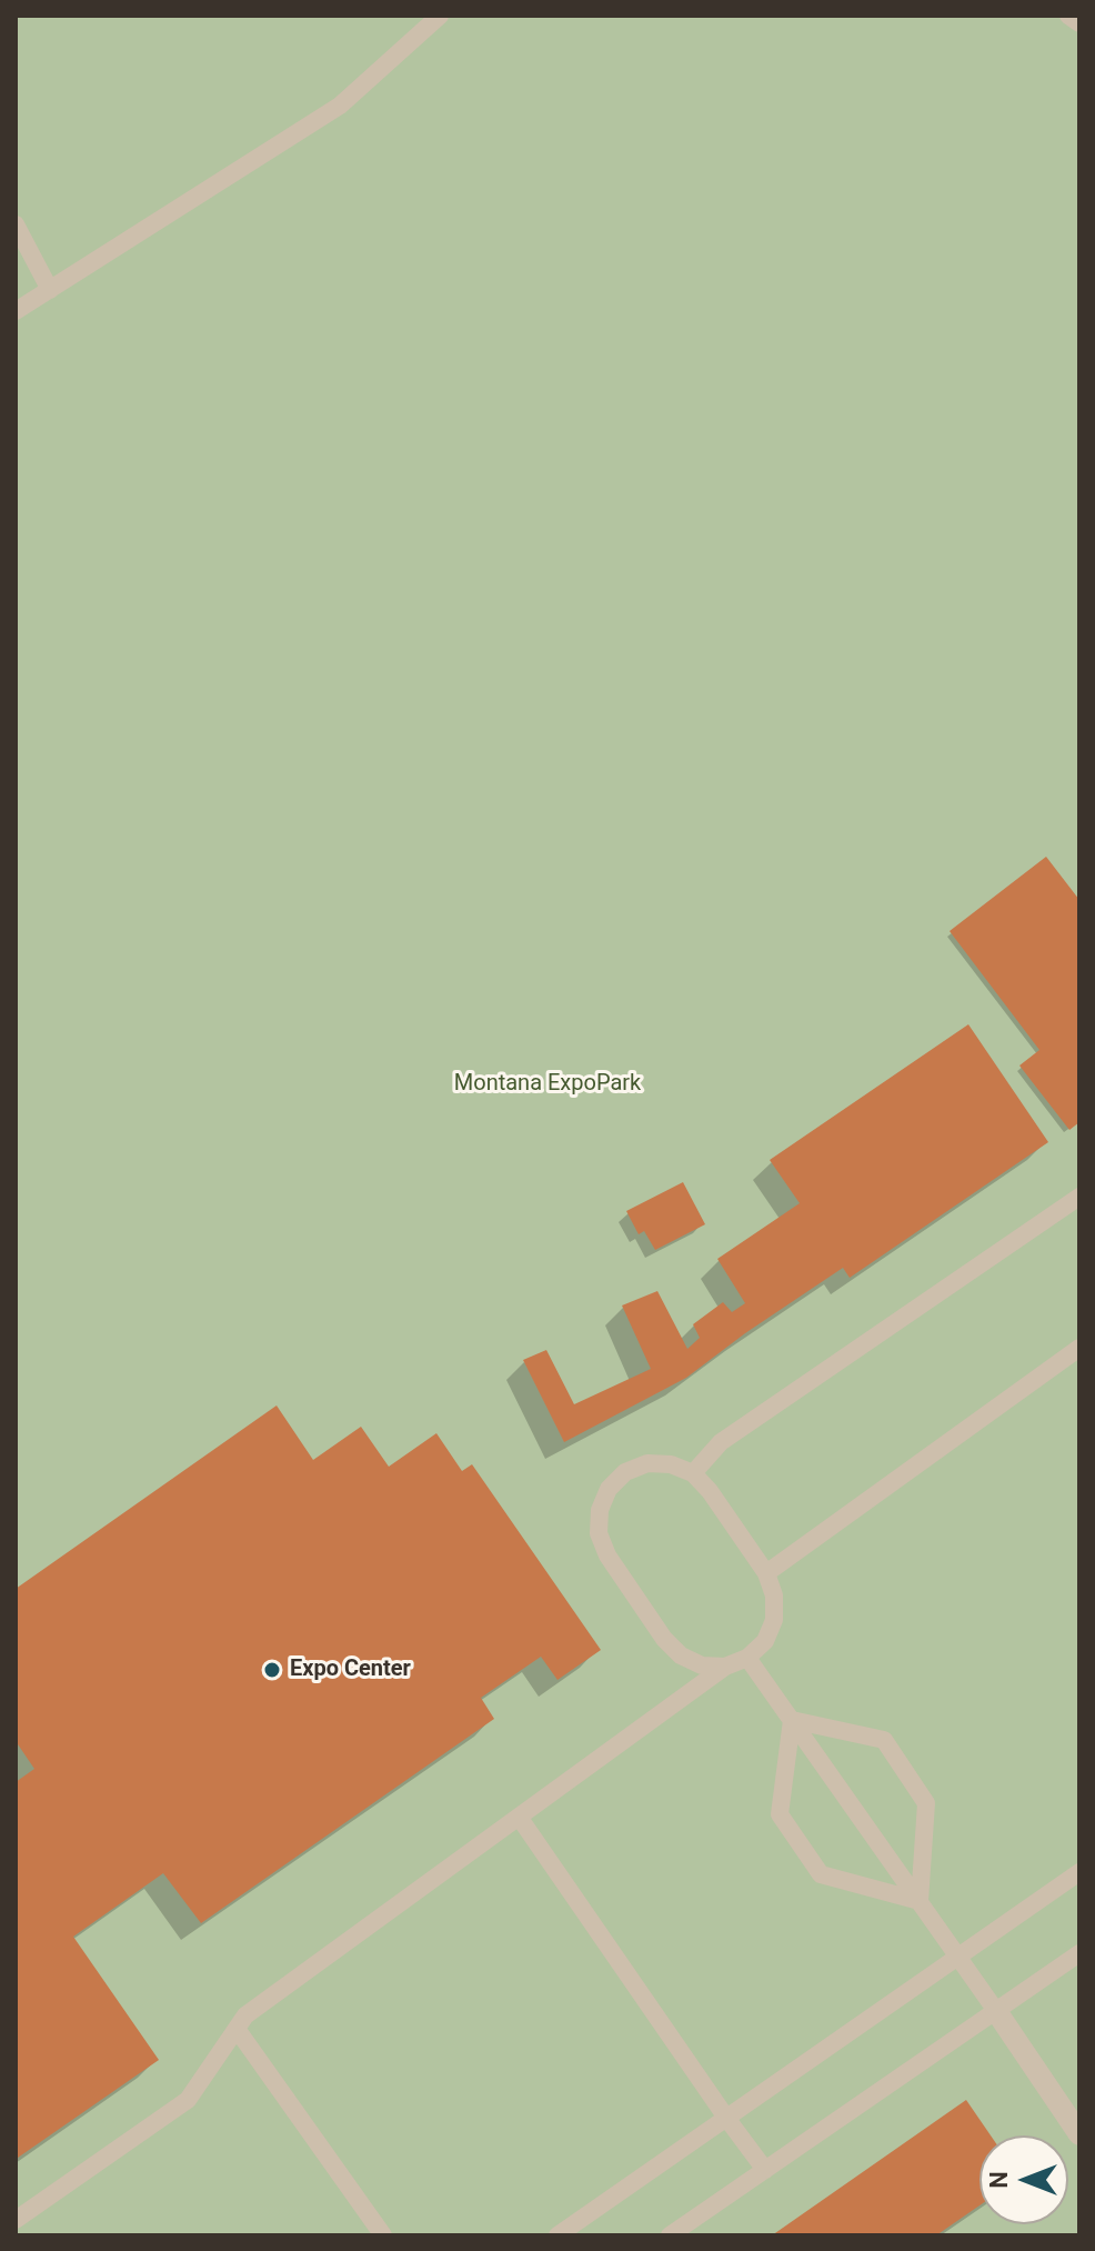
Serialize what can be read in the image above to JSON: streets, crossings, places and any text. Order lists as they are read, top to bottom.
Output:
{
  "parks": ["Montana ExpoPark"],
  "places": ["Expo Center"],
  "north": "left"
}
